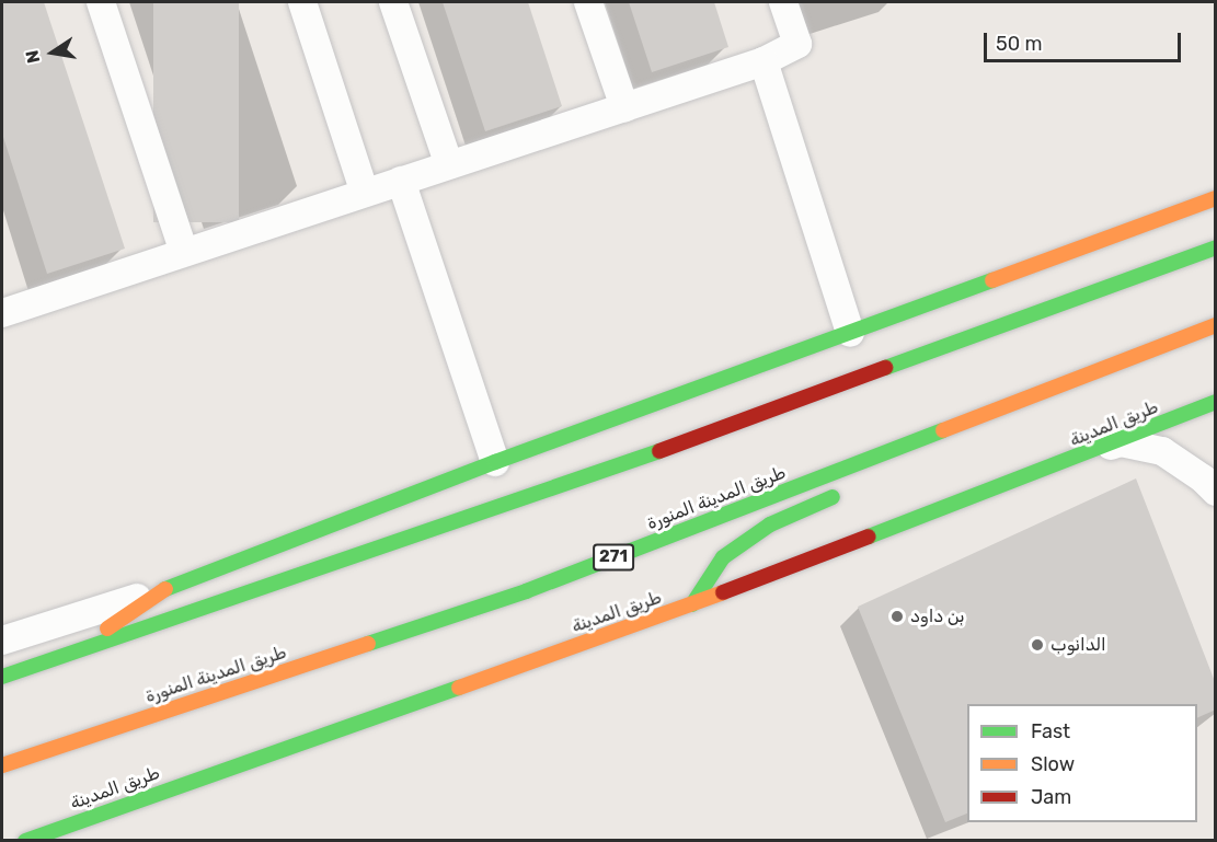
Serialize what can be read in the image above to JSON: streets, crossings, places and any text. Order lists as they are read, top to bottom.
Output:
{
  "streets": {
    "main road": ["طريق المدينة", "طريق المدينة المنورة", "271"]
  },
  "places": ["بن داود", "الدانوب"],
  "legend": ["Fast", "Slow", "Jam"],
  "scale_bar": "50 m",
  "north": "left"
}
